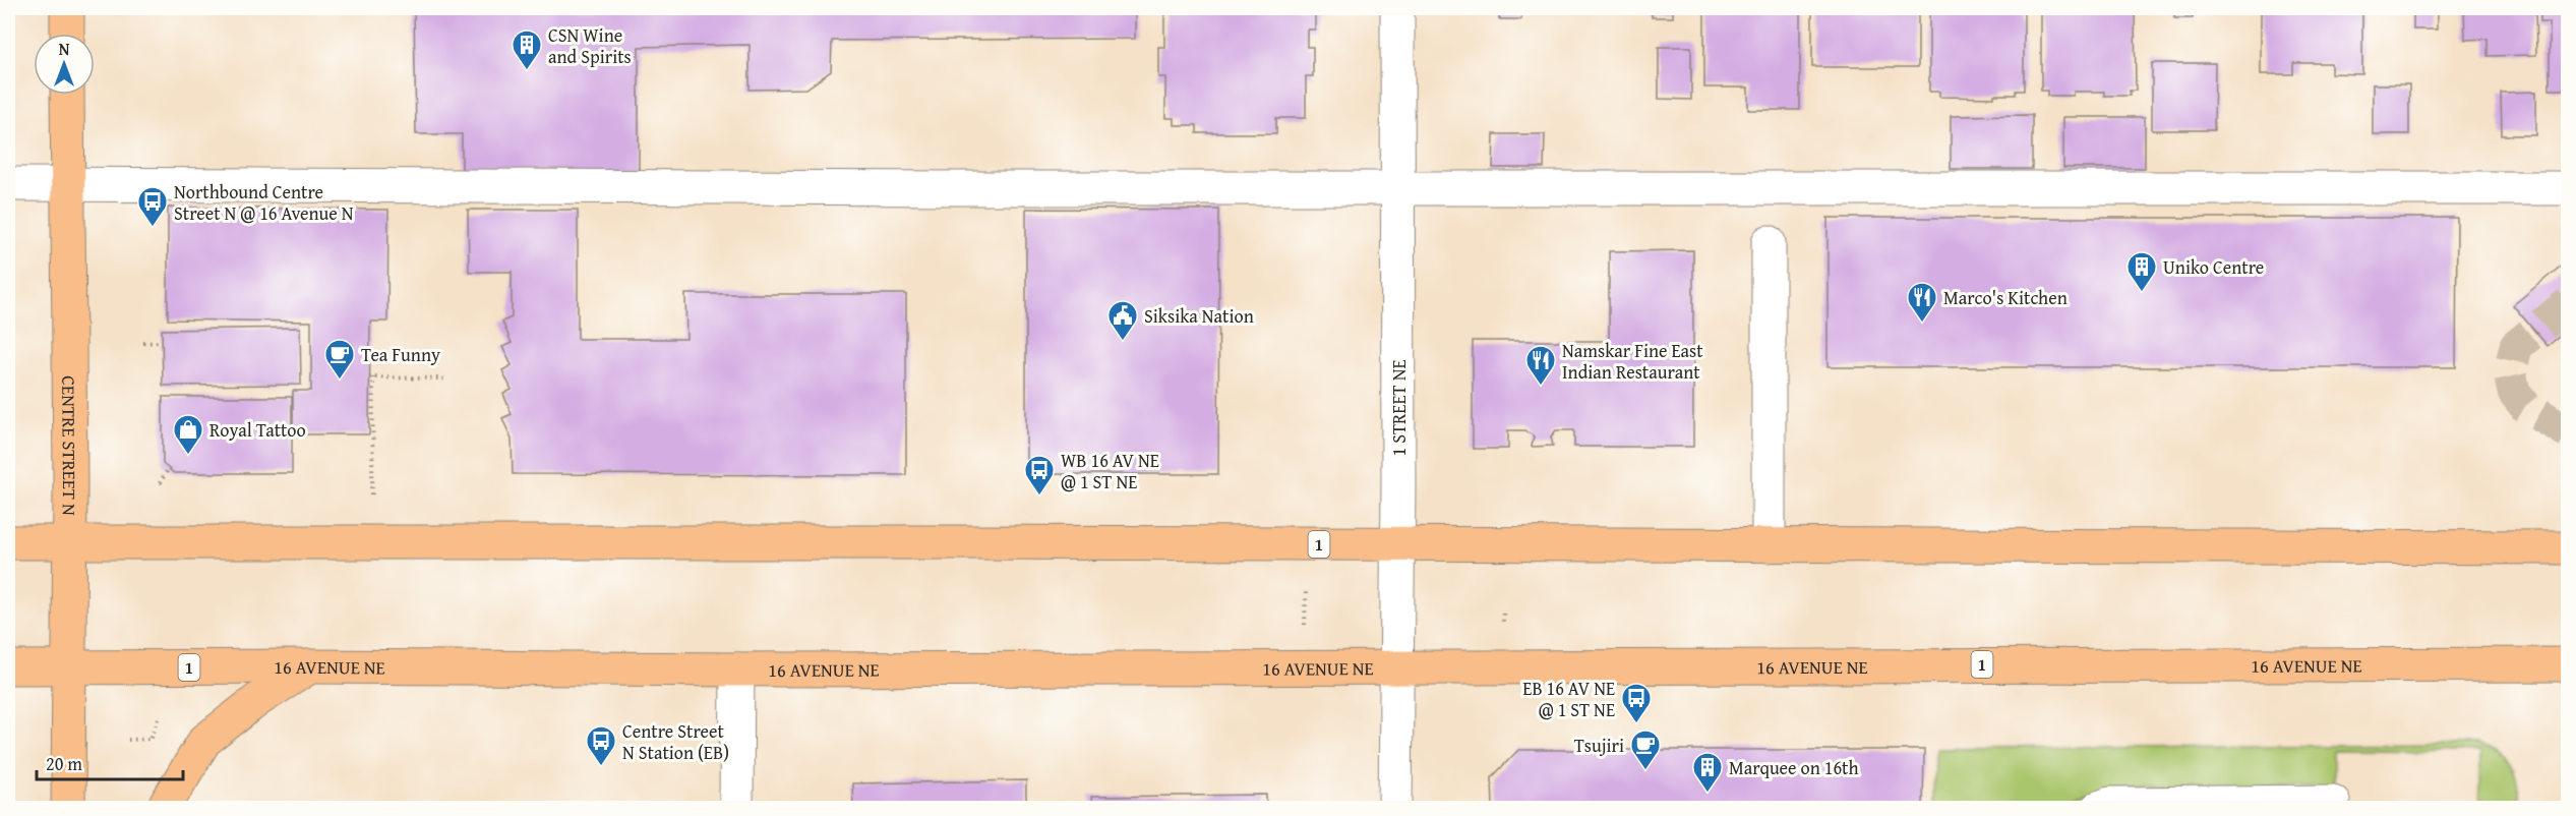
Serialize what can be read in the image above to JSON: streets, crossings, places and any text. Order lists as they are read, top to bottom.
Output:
{
  "streets": {
    "main road": ["CENTRE STREET N", "1", "16 AVENUE NE"],
    "street": ["1 STREET NE"]
  },
  "crossings": [
    ["1 STREET NE", "1"],
    ["1 STREET NE", "16 AVENUE NE"],
    ["CENTRE STREET N", "1"],
    ["CENTRE STREET N", "16 AVENUE NE"],
    ["1", "16 AVENUE NE"]
  ],
  "places": {
    "building": ["CSN Wine and Spirits", "Uniko Centre", "Marquee on 16th"],
    "bus stop": [
      "Northbound Centre Street N @ 16 Avenue N",
      "WB 16 AV NE @ 1 ST NE",
      "EB 16 AV NE @ 1 ST NE",
      "Centre Street N Station (EB)"
    ],
    "restaurant": ["Marco's Kitchen", "Namskar Fine East Indian Restaurant"],
    "public building": ["Siksika Nation"],
    "cafe": ["Tea Funny", "Tsujiri"],
    "shop": ["Royal Tattoo"]
  },
  "scale_bar": "20 m",
  "north": "top"
}
